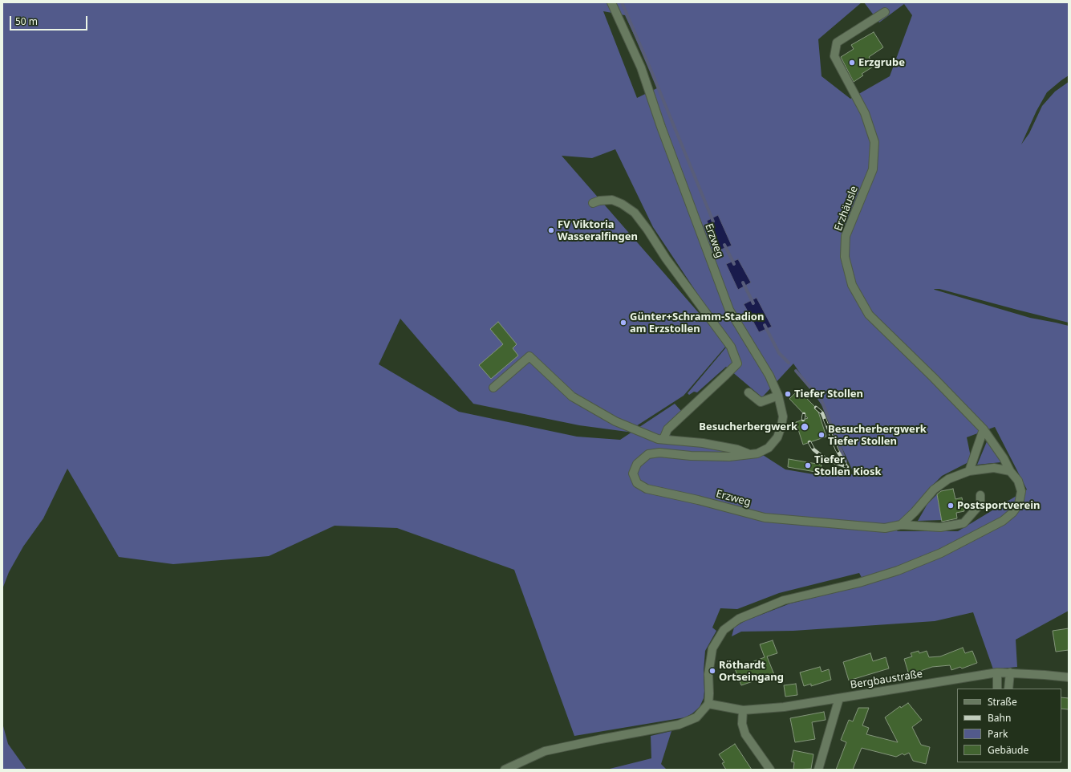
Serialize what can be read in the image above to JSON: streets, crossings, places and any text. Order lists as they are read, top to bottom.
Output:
{
  "streets": {
    "street": ["Erzhäusle", "Erzweg", "Bergbaustraße"]
  },
  "places": [
    "Erzgrube",
    "FV Viktoria Wasseralfingen",
    "Günter+Schramm-Stadion am Erzstollen",
    "Tiefer Stollen",
    "Besucherbergwerk",
    "Besucherbergwerk Tiefer Stollen",
    "Tiefer Stollen Kiosk",
    "Postsportverein",
    "Röthardt Ortseingang"
  ],
  "legend": [
    "Straße",
    "Bahn",
    "Park",
    "Gebäude"
  ],
  "scale_bar": "50 m"
}
